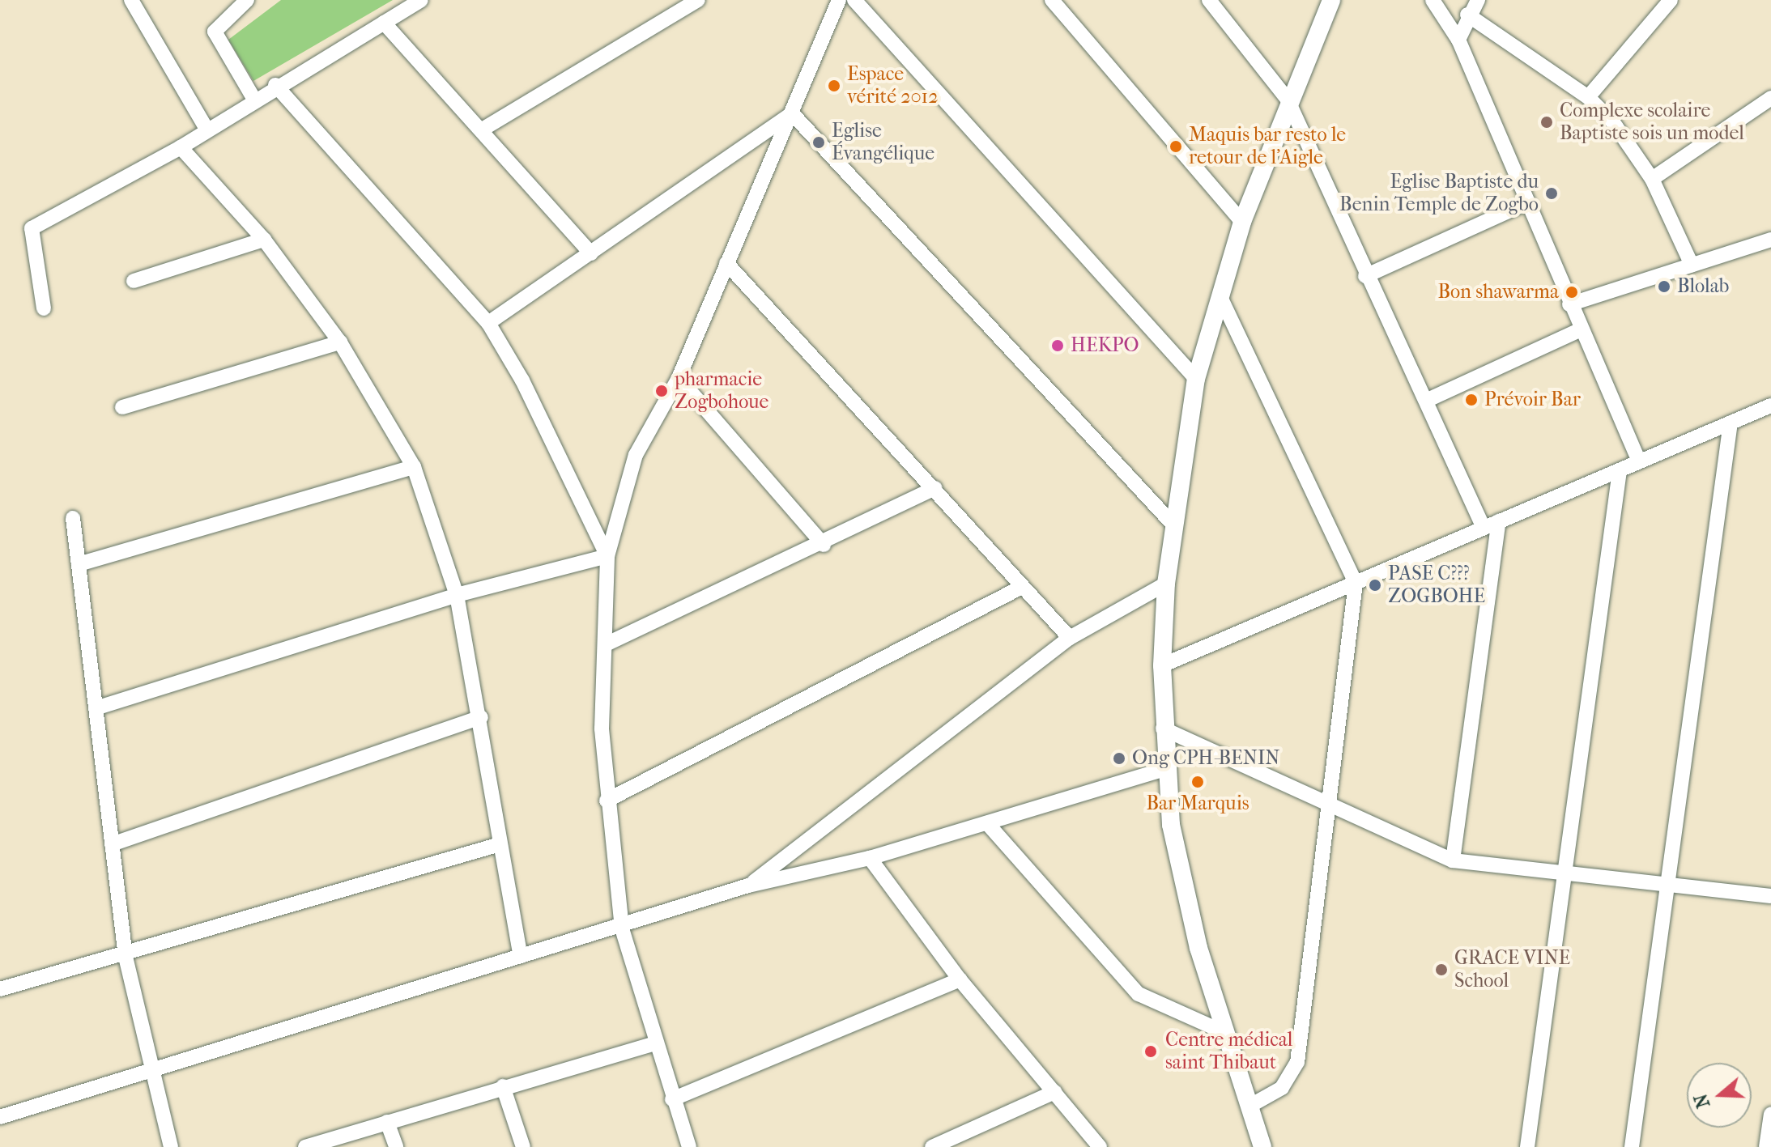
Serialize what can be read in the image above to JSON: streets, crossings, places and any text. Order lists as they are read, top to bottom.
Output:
{
  "places": [
    "Espace vérité 2012",
    "Complexe scolaire Baptiste sois un model",
    "Eglise Évangélique",
    "Maquis bar resto le retour de l'Aigle",
    "Eglise Baptiste du Benin Temple de Zogbo",
    "Blolab",
    "Bon shawarma",
    "HEKPO",
    "pharmacie Zogbohoue",
    "Prévoir Bar",
    "PASE C??? ZOGBOHE",
    "Ong CPH-BENIN",
    "Bar Marquis",
    "GRACE VINE School",
    "Centre médical saint Thibaut"
  ],
  "north": "left"
}
